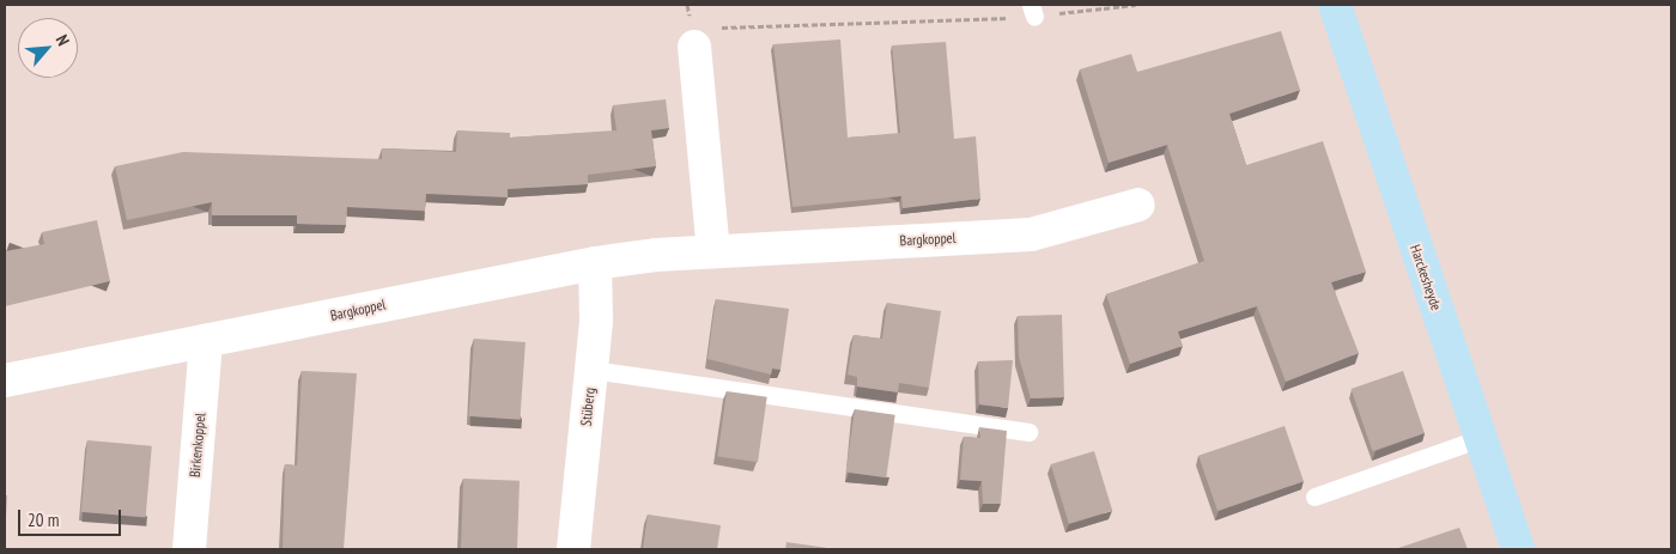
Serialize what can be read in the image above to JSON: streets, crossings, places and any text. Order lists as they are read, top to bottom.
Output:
{
  "streets": {
    "main road": ["Harckesheyde"],
    "street": ["Bargkoppel", "Stüberg", "Birkenkoppel"]
  },
  "crossings": [
    ["Bargkoppel", "Stüberg"],
    ["Bargkoppel", "Birkenkoppel"]
  ],
  "scale_bar": "20 m",
  "north": "top right"
}
